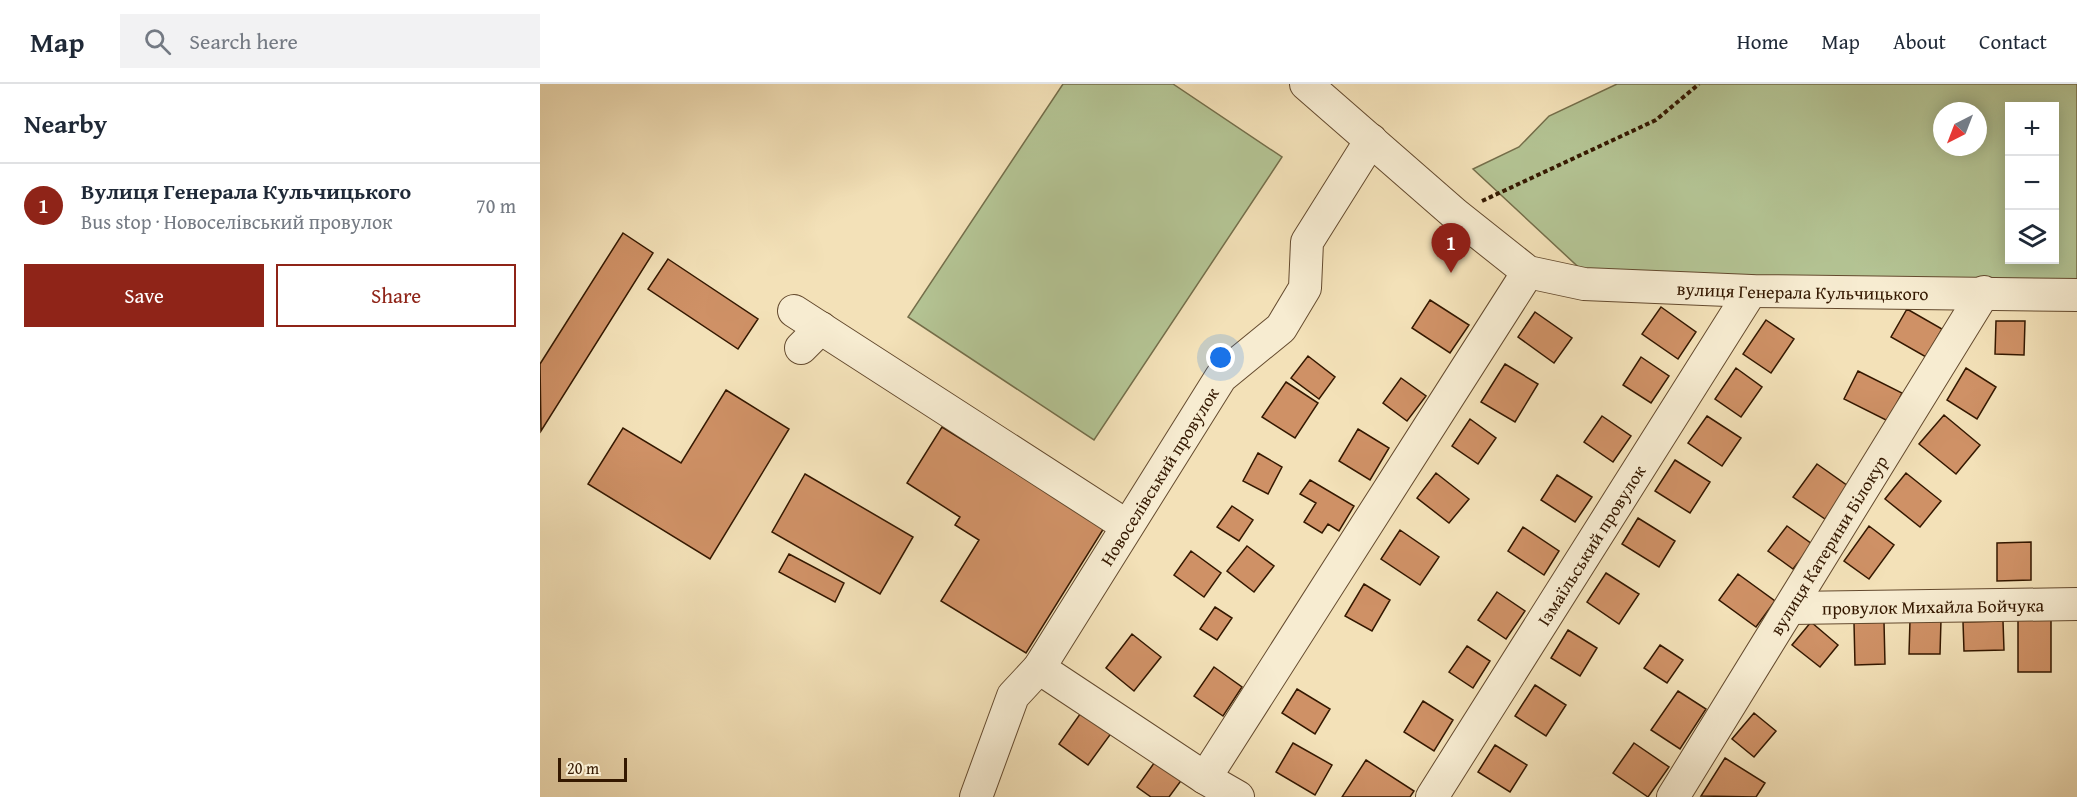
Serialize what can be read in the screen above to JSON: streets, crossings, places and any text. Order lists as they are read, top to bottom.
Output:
{
  "streets": {
    "street": [
      "вулиця Генерала Кульчицького",
      "Новоселівський провулок",
      "Ізмаїльський провулок",
      "вулиця Катерини Білокур",
      "провулок Михайла Бойчука"
    ]
  },
  "crossings": [
    ["вулиця Генерала Кульчицького", "Ізмаїльський провулок"],
    ["вулиця Генерала Кульчицького", "вулиця Катерини Білокур"],
    ["вулиця Катерини Білокур", "провулок Михайла Бойчука"]
  ],
  "scale_bar": "20 m",
  "north": "bottom left",
  "page": {
    "header": "Map",
    "search": "Search here",
    "nav": [
      "Home",
      "Map",
      "About",
      "Contact"
    ],
    "heading": "Nearby",
    "map_buttons": ["+", "−"],
    "list": [
      {
        "mark": "1",
        "name": "Вулиця Генерала Кульчицького",
        "note": "Bus stop · Новоселівський провулок",
        "value": "70 m"
      }
    ],
    "pins": "1",
    "buttons": ["Save", "Share"],
    "scale": "20 m"
  }
}
